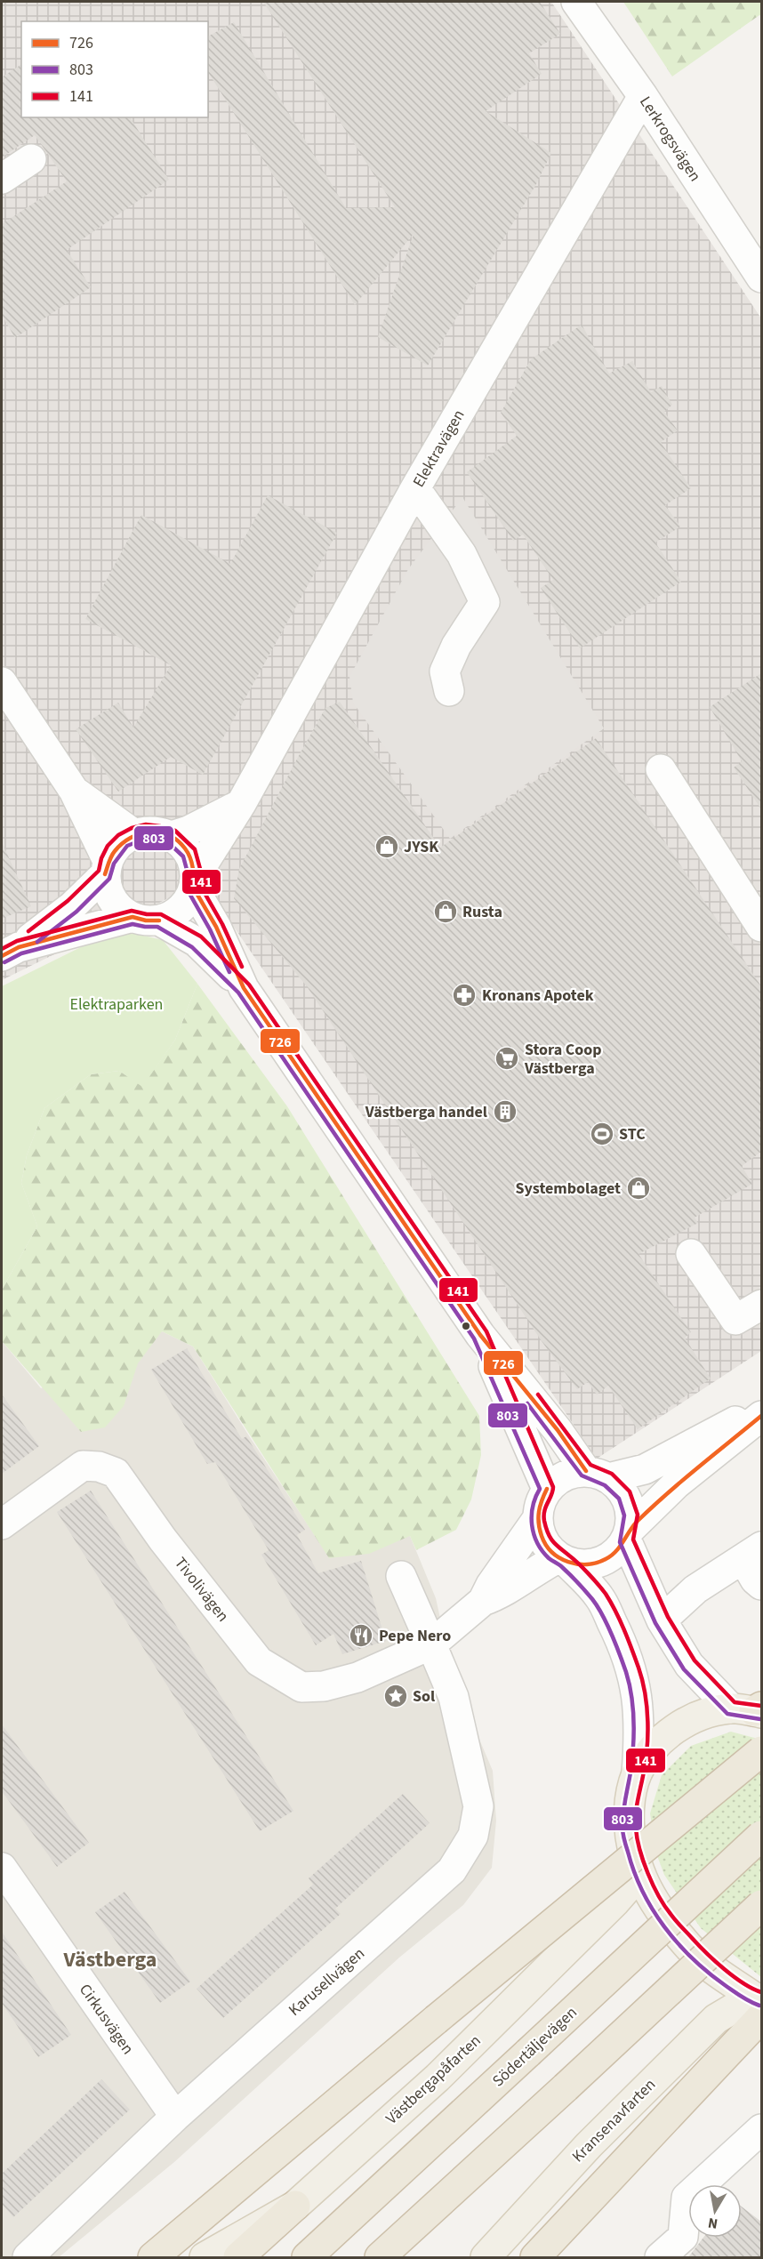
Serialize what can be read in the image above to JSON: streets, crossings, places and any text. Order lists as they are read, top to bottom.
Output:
{
  "streets": {
    "highway": ["Södertäljevägen"],
    "main road": ["Västbergapåfarten", "Kransenavfarten"],
    "street": [
      "Lerkrogsvägen",
      "Elektravägen",
      "Tivolivägen",
      "Karusellvägen",
      "Cirkusvägen"
    ]
  },
  "crossings": [
    ["Lerkrogsvägen", "Elektravägen"],
    ["Tivolivägen", "Karusellvägen"],
    ["Karusellvägen", "Cirkusvägen"]
  ],
  "districts": ["Västberga"],
  "parks": ["Elektraparken"],
  "places": {
    "shop": ["JYSK", "Rusta", "Systembolaget"],
    "pharmacy": ["Kronans Apotek"],
    "supermarket": ["Stora Coop Västberga"],
    "building": ["Västberga handel"],
    "sports": ["STC"],
    "restaurant": ["Pepe Nero"],
    "place": ["Sol"]
  },
  "lines": ["transit line 141", "transit line 726", "transit line 803"],
  "legend": ["726", "803", "141"],
  "north": "bottom"
}
